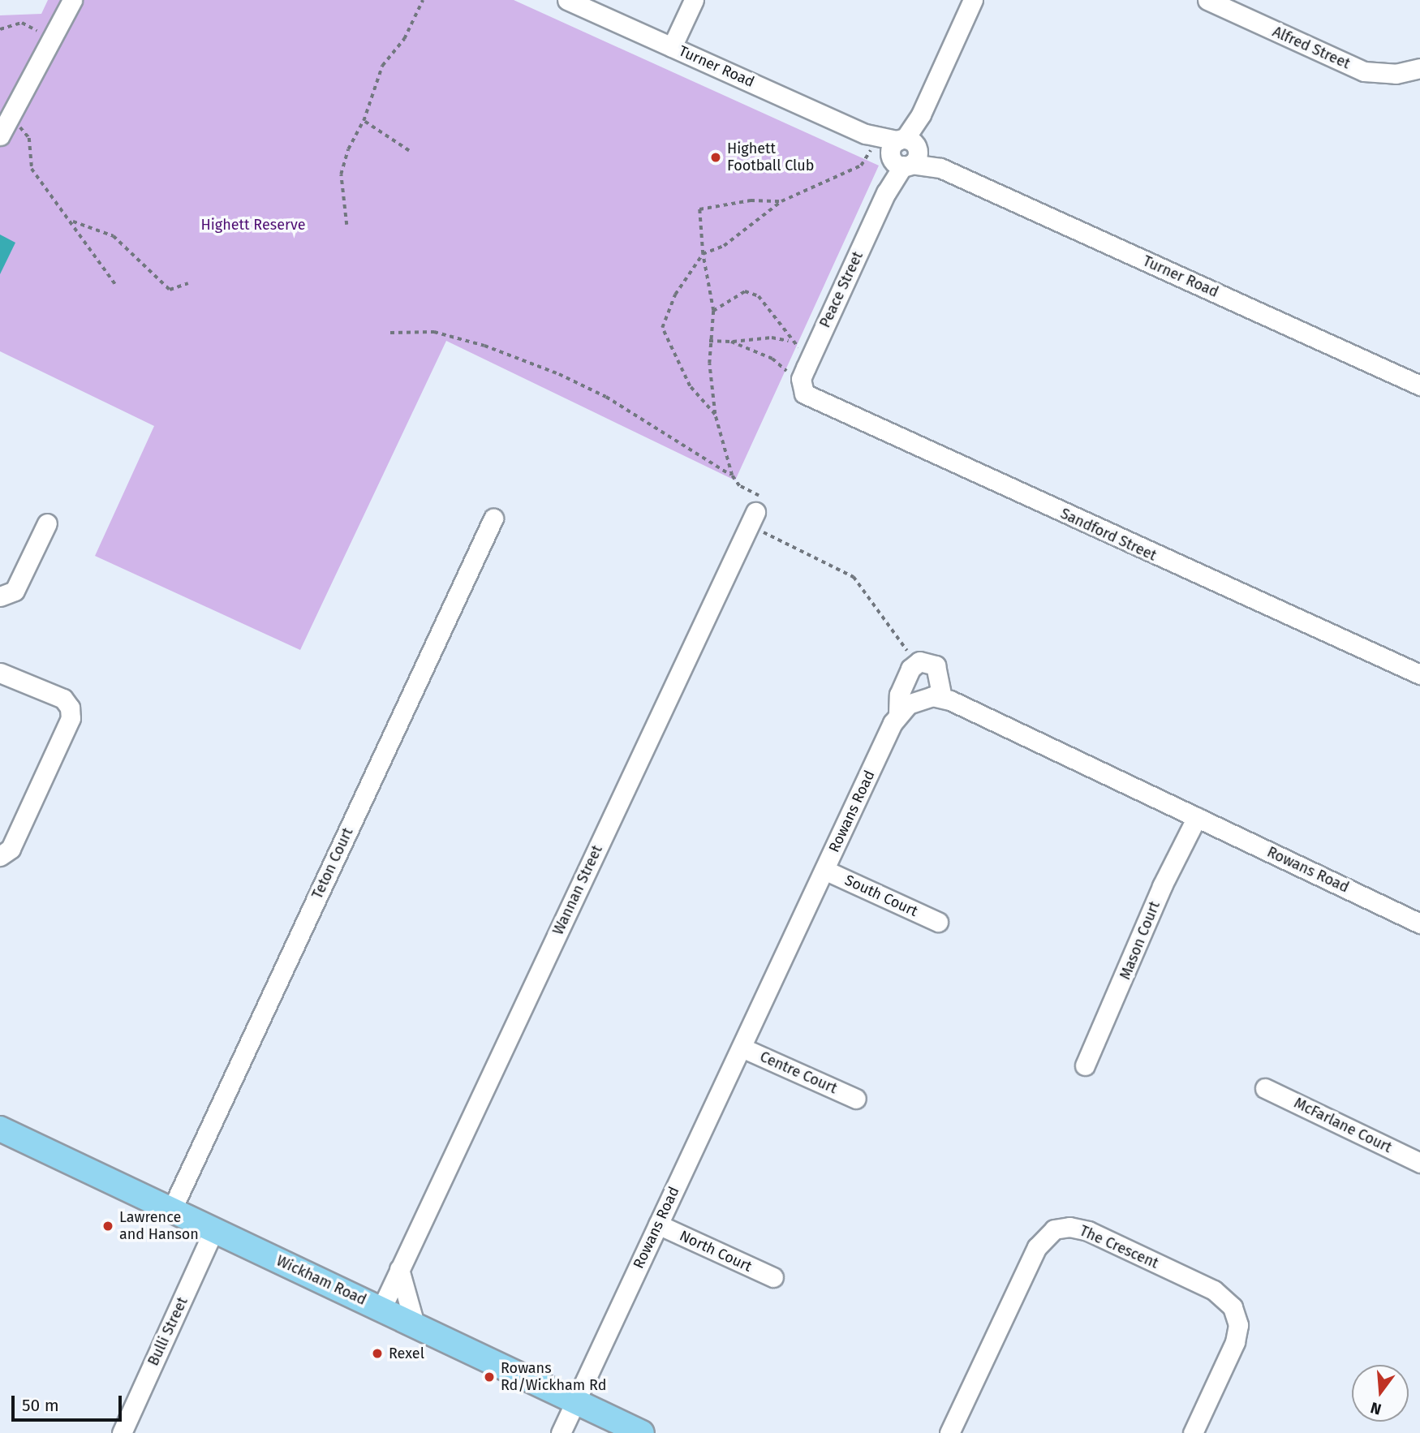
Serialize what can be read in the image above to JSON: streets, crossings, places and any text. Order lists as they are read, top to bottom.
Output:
{
  "streets": {
    "main road": ["Wickham Road"],
    "street": [
      "Alfred Street",
      "Turner Road",
      "Peace Street",
      "Sandford Street",
      "Rowans Road",
      "Teton Court",
      "Wannan Street",
      "South Court",
      "Mason Court",
      "Centre Court",
      "McFarlane Court",
      "The Crescent",
      "North Court",
      "Bulli Street"
    ]
  },
  "crossings": [
    ["Turner Road", "Peace Street"],
    ["Peace Street", "Sandford Street"],
    ["Rowans Road", "South Court"],
    ["Rowans Road", "Mason Court"],
    ["Rowans Road", "Centre Court"],
    ["Rowans Road", "North Court"],
    ["Rowans Road", "Wickham Road"],
    ["Teton Court", "Wickham Road"],
    ["Wannan Street", "Wickham Road"],
    ["Wickham Road", "Bulli Street"]
  ],
  "parks": ["Highett Reserve"],
  "places": [
    "Highett Football Club",
    "Lawrence and Hanson",
    "Rexel",
    "Rowans Rd/Wickham Rd"
  ],
  "scale_bar": "50 m",
  "north": "bottom"
}
